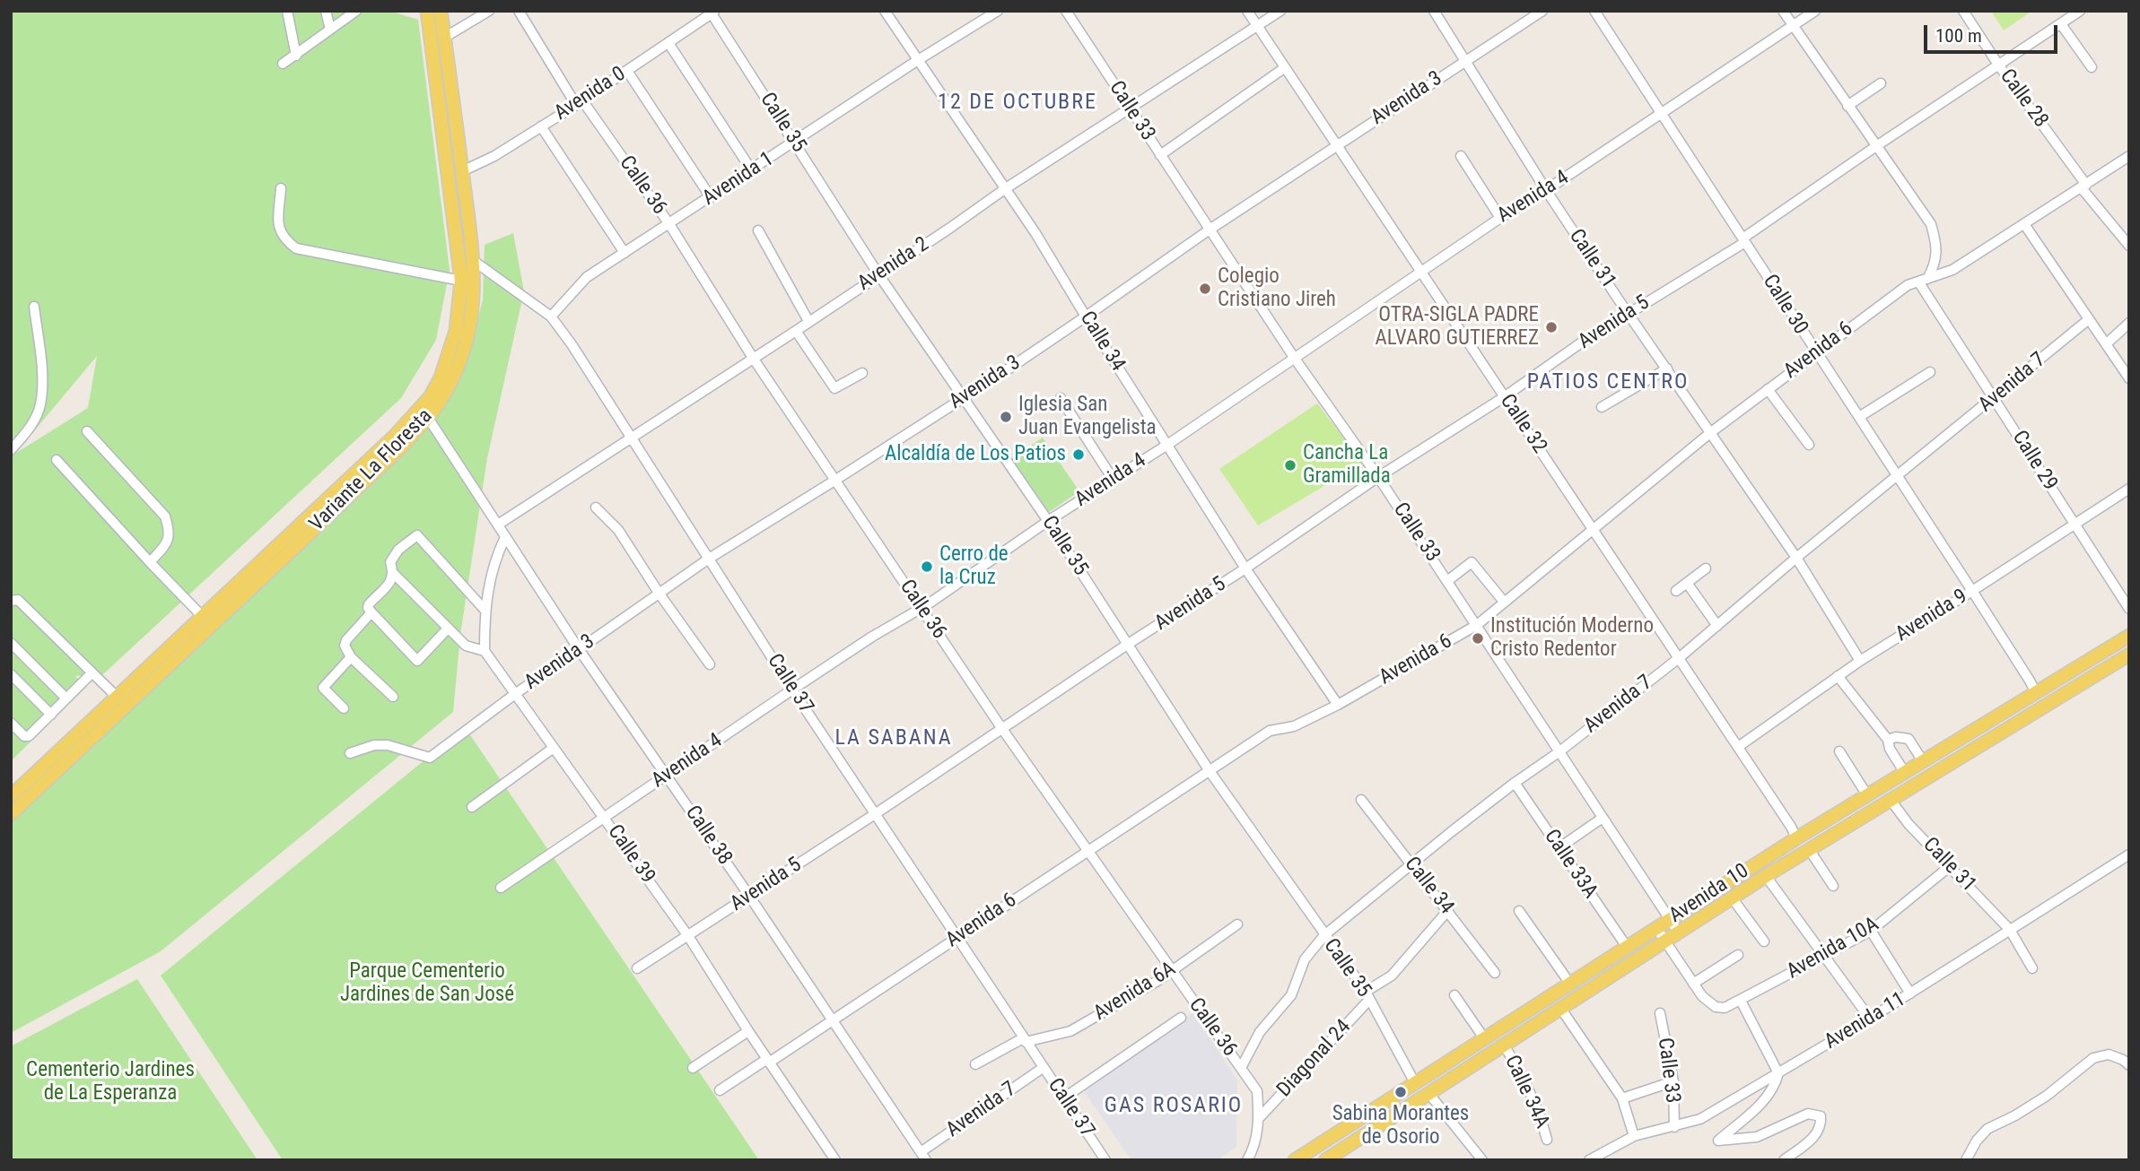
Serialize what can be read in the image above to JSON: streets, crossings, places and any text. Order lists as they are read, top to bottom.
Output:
{
  "streets": {
    "main road": ["Variante La Floresta", "Avenida 10"],
    "street": [
      "Avenida 0",
      "Avenida 3",
      "Calle 28",
      "Calle 33",
      "Calle 35",
      "Avenida 1",
      "Calle 36",
      "Avenida 4",
      "Calle 31",
      "Avenida 2",
      "Calle 30",
      "Avenida 5",
      "Calle 34",
      "Avenida 6",
      "Avenida 7",
      "Calle 32",
      "Calle 29",
      "Avenida 9",
      "Calle 37",
      "Calle 38",
      "Calle 39",
      "Calle 33A",
      "Avenida 10A",
      "Avenida 6A",
      "Avenida 11",
      "Diagonal 24",
      "Calle 34A"
    ]
  },
  "crossings": [
    ["Avenida 0", "Calle 35"],
    ["Avenida 0", "Calle 36"],
    ["Avenida 0", "Variante La Floresta"],
    ["Avenida 3", "Calle 33"],
    ["Avenida 3", "Calle 35"],
    ["Avenida 3", "Calle 36"],
    ["Avenida 3", "Calle 31"],
    ["Avenida 3", "Calle 34"],
    ["Avenida 3", "Calle 32"],
    ["Avenida 3", "Calle 37"],
    ["Avenida 3", "Calle 38"],
    ["Avenida 3", "Calle 39"],
    ["Calle 28", "Avenida 5"],
    ["Calle 28", "Avenida 6"],
    ["Calle 33", "Avenida 4"],
    ["Calle 33", "Avenida 2"],
    ["Calle 33", "Avenida 5"],
    ["Calle 33", "Avenida 6"],
    ["Calle 33", "Avenida 7"],
    ["Calle 33", "Avenida 10"],
    ["Calle 33", "Avenida 11"],
    ["Calle 35", "Avenida 1"],
    ["Calle 35", "Avenida 4"],
    ["Calle 35", "Avenida 2"],
    ["Calle 35", "Avenida 5"],
    ["Calle 35", "Avenida 6"],
    ["Calle 35", "Avenida 7"],
    ["Calle 35", "Avenida 10"],
    ["Calle 35", "Diagonal 24"],
    ["Avenida 1", "Calle 36"],
    ["Avenida 1", "Calle 34"],
    ["Avenida 1", "Calle 37"],
    ["Calle 36", "Avenida 4"],
    ["Calle 36", "Avenida 2"],
    ["Calle 36", "Avenida 5"],
    ["Calle 36", "Avenida 6"],
    ["Calle 36", "Avenida 7"],
    ["Calle 36", "Avenida 6A"],
    ["Calle 36", "Diagonal 24"],
    ["Avenida 4", "Calle 31"],
    ["Avenida 4", "Calle 30"],
    ["Avenida 4", "Calle 34"],
    ["Avenida 4", "Calle 32"],
    ["Avenida 4", "Calle 37"],
    ["Avenida 4", "Calle 38"],
    ["Avenida 4", "Calle 39"],
    ["Calle 31", "Avenida 5"],
    ["Calle 31", "Avenida 6"],
    ["Calle 31", "Avenida 7"],
    ["Calle 31", "Avenida 9"],
    ["Calle 31", "Avenida 10"],
    ["Calle 31", "Avenida 10A"],
    ["Calle 31", "Avenida 11"],
    ["Avenida 2", "Calle 34"],
    ["Avenida 2", "Calle 32"],
    ["Avenida 2", "Calle 37"],
    ["Avenida 2", "Calle 38"],
    ["Calle 30", "Avenida 5"],
    ["Calle 30", "Avenida 6"],
    ["Calle 30", "Avenida 7"],
    ["Calle 30", "Avenida 9"],
    ["Calle 30", "Avenida 10"],
    ["Avenida 5", "Calle 34"],
    ["Avenida 5", "Calle 32"],
    ["Avenida 5", "Calle 37"],
    ["Avenida 5", "Calle 38"],
    ["Avenida 5", "Calle 39"],
    ["Calle 34", "Avenida 6"],
    ["Calle 34", "Avenida 7"],
    ["Calle 34", "Diagonal 24"],
    ["Avenida 6", "Calle 32"],
    ["Avenida 6", "Calle 29"],
    ["Avenida 6", "Calle 37"],
    ["Avenida 6", "Calle 38"],
    ["Avenida 6", "Calle 39"],
    ["Avenida 7", "Calle 32"],
    ["Avenida 7", "Calle 29"],
    ["Avenida 7", "Calle 37"],
    ["Avenida 7", "Calle 38"],
    ["Avenida 7", "Calle 33A"],
    ["Calle 32", "Avenida 9"],
    ["Calle 32", "Avenida 10"],
    ["Calle 29", "Avenida 9"],
    ["Variante La Floresta", "Calle 37"],
    ["Variante La Floresta", "Calle 38"],
    ["Calle 37", "Avenida 6A"],
    ["Calle 33A", "Avenida 10"],
    ["Avenida 10", "Calle 34A"]
  ],
  "districts": [
    "12 DE OCTUBRE",
    "PATIOS CENTRO",
    "LA SABANA",
    "GAS ROSARIO"
  ],
  "parks": ["Parque Cementerio Jardines de San José", "Cementerio Jardines de La Esperanza"],
  "places": [
    "Colegio Cristiano Jireh",
    "OTRA-SIGLA PADRE ALVARO GUTIERREZ",
    "Iglesia San Juan Evangelista",
    "Alcaldía de Los Patios",
    "Cancha La Gramillada",
    "Cerro de la Cruz",
    "Institución Moderno Cristo Redentor",
    "Sabina Morantes de Osorio"
  ],
  "scale_bar": "100 m"
}
